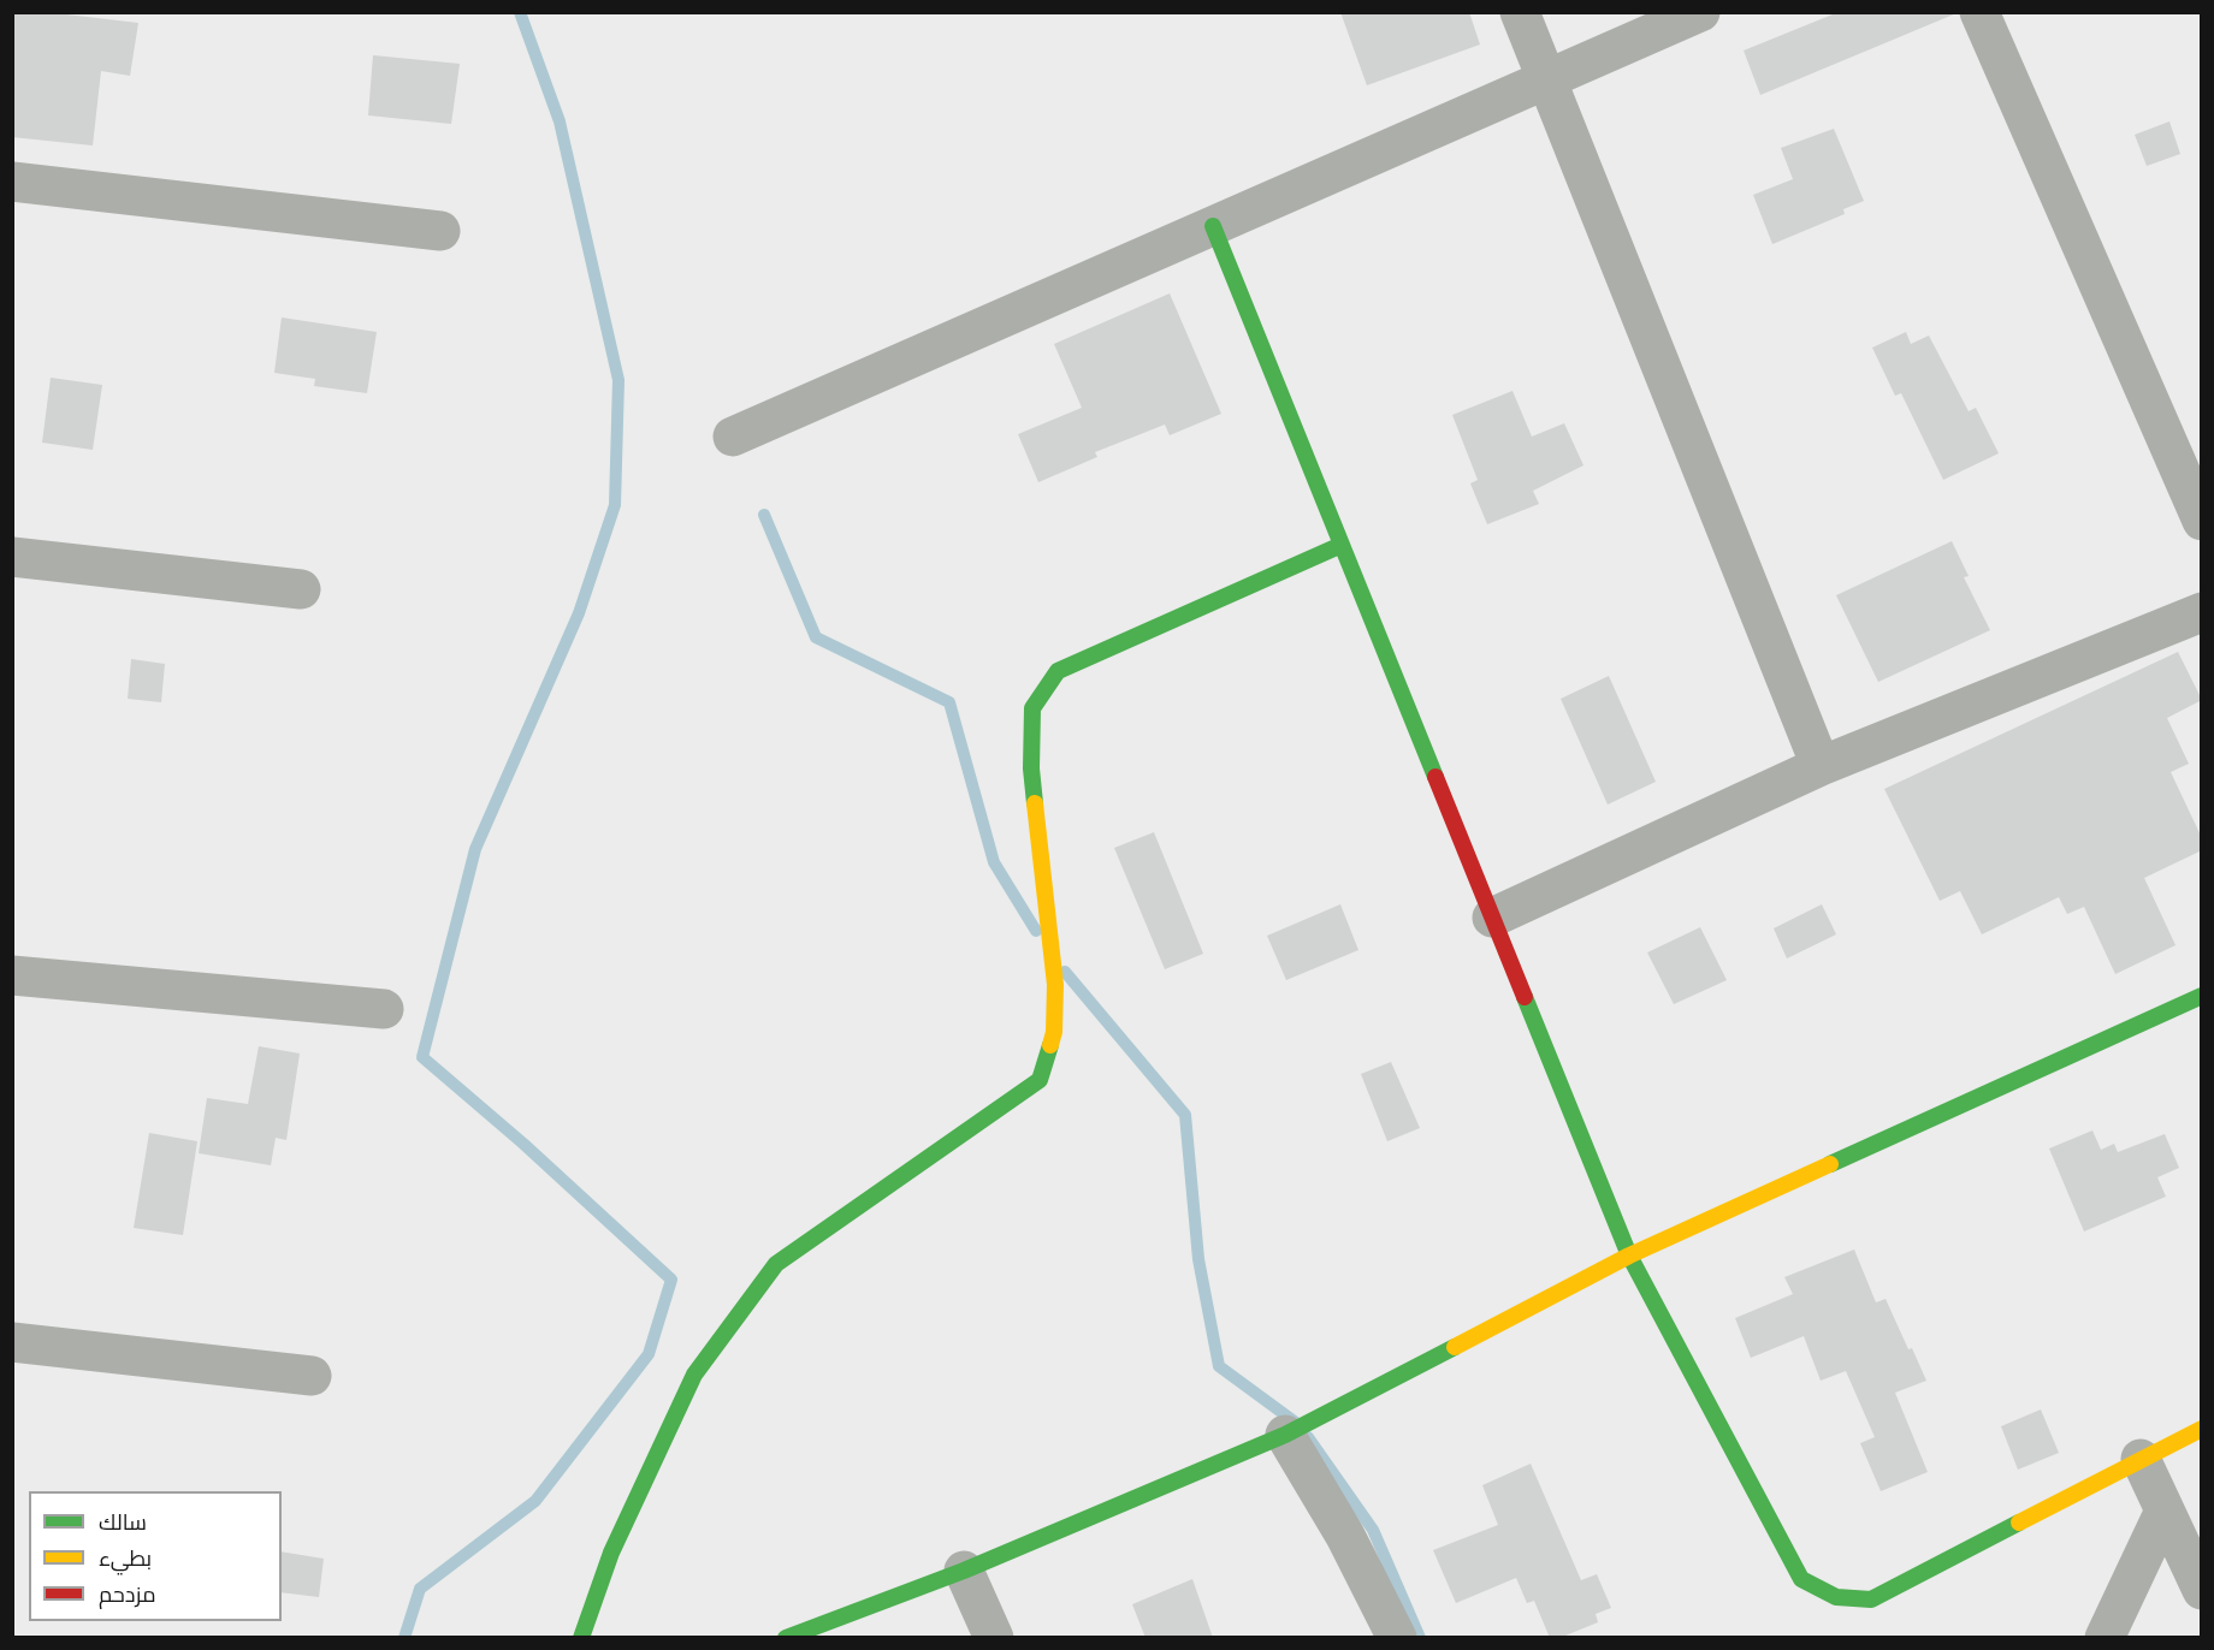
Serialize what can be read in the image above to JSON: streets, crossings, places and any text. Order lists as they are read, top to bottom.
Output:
{
  "legend": ["سالك", "بطيء", "مزدحم"]
}
